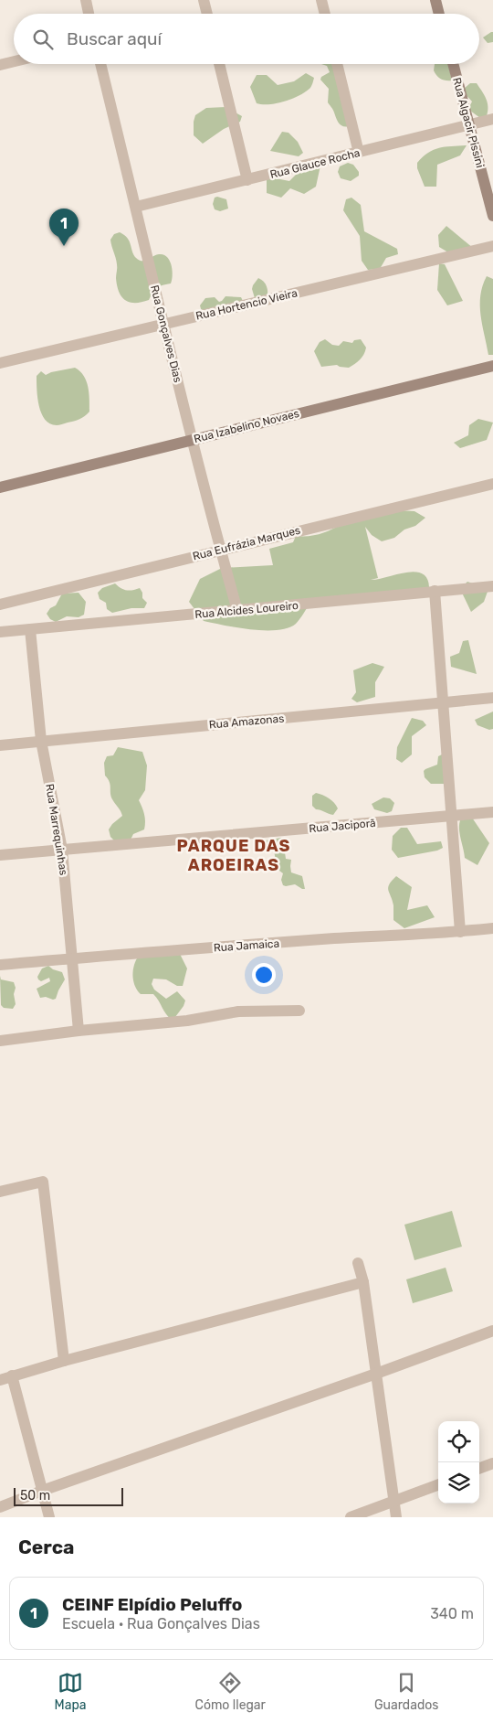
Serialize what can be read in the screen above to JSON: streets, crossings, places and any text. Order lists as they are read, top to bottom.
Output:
{
  "streets": {
    "street": [
      "Rua Algacir Pissini",
      "Rua Glauce Rocha",
      "Rua Hortencio Vieira",
      "Rua Gonçalves Dias",
      "Rua Izabelino Novaes",
      "Rua Eufrázia Marques",
      "Rua Alcides Loureiro",
      "Rua Amazonas",
      "Rua Jaciporã",
      "Rua Marrequinhas",
      "Rua Jamaica"
    ]
  },
  "crossings": [
    ["Rua Algacir Pissini", "Rua Glauce Rocha"],
    ["Rua Glauce Rocha", "Rua Gonçalves Dias"],
    ["Rua Hortencio Vieira", "Rua Gonçalves Dias"],
    ["Rua Gonçalves Dias", "Rua Izabelino Novaes"],
    ["Rua Gonçalves Dias", "Rua Eufrázia Marques"],
    ["Rua Gonçalves Dias", "Rua Alcides Loureiro"],
    ["Rua Alcides Loureiro", "Rua Marrequinhas"],
    ["Rua Amazonas", "Rua Marrequinhas"],
    ["Rua Jaciporã", "Rua Marrequinhas"],
    ["Rua Marrequinhas", "Rua Jamaica"]
  ],
  "districts": ["PARQUE DAS AROEIRAS"],
  "scale_bar": "50 m",
  "page": {
    "search": "Buscar aquí",
    "pins": "1",
    "scale": "50 m",
    "heading": "Cerca",
    "list": [
      {
        "mark": "1",
        "name": "CEINF Elpídio Peluffo",
        "note": "Escuela · Rua Gonçalves Dias",
        "value": "340 m"
      }
    ],
    "nav": ["Mapa", "Cómo llegar", "Guardados"]
  }
}
